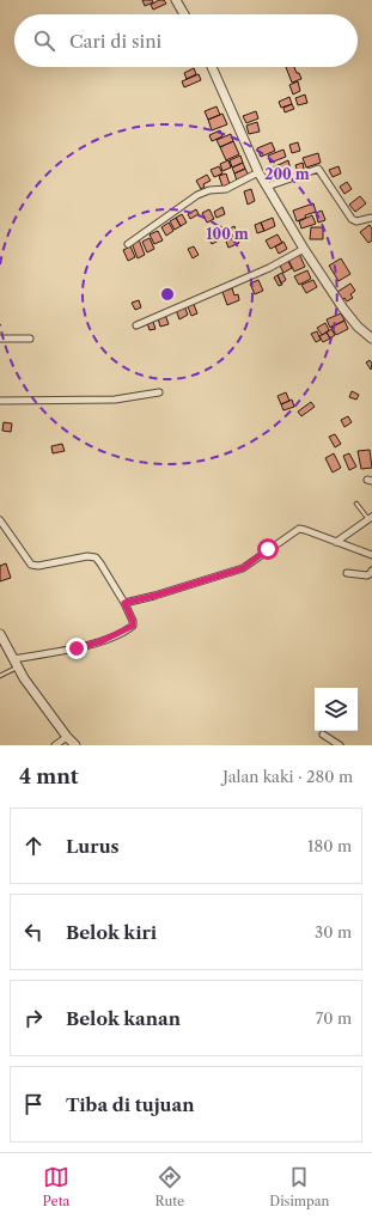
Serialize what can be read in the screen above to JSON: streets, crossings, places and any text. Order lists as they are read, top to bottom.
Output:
{
  "page": {
    "search": "Cari di sini",
    "heading": ["4 mnt", "Jalan kaki · 280 m"],
    "list": [
      ["Lurus", "180 m"],
      ["Belok kiri", "30 m"],
      ["Belok kanan", "70 m"],
      "Tiba di tujuan"
    ],
    "nav": ["Peta", "Rute", "Disimpan"]
  },
  "rings": ["200 m", "100 m"]
}
